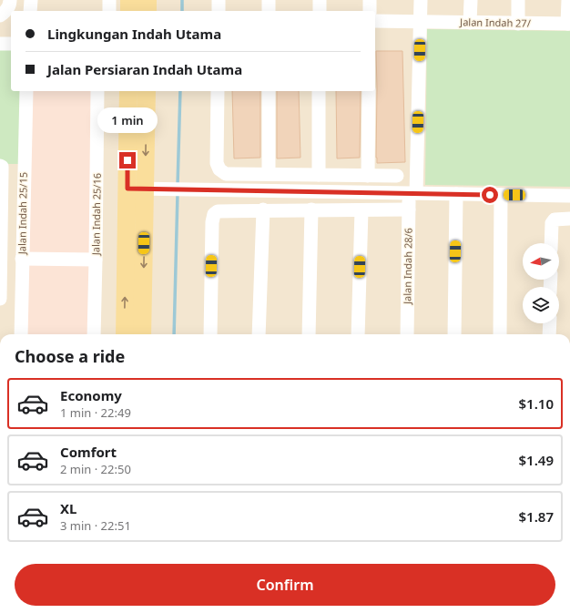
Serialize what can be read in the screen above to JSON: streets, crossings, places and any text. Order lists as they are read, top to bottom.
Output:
{
  "streets": {
    "street": [
      "Jalan Indah 27/",
      "Jalan Indah 25/15",
      "Jalan Indah 25/16",
      "Jalan Indah 28/6"
    ]
  },
  "crossings": [
    ["Jalan Indah 27/", "Jalan Indah 28/6"]
  ],
  "north": "left",
  "page": {
    "banner": ["Lingkungan Indah Utama", "Jalan Persiaran Indah Utama"],
    "bubble": "1 min",
    "heading": "Choose a ride",
    "list": [
      {
        "name": "Economy",
        "note": "1 min · 22:49",
        "value": "$1.10"
      },
      {
        "name": "Comfort",
        "note": "2 min · 22:50",
        "value": "$1.49"
      },
      {
        "name": "XL",
        "note": "3 min · 22:51",
        "value": "$1.87"
      }
    ],
    "buttons": "Confirm"
  }
}
